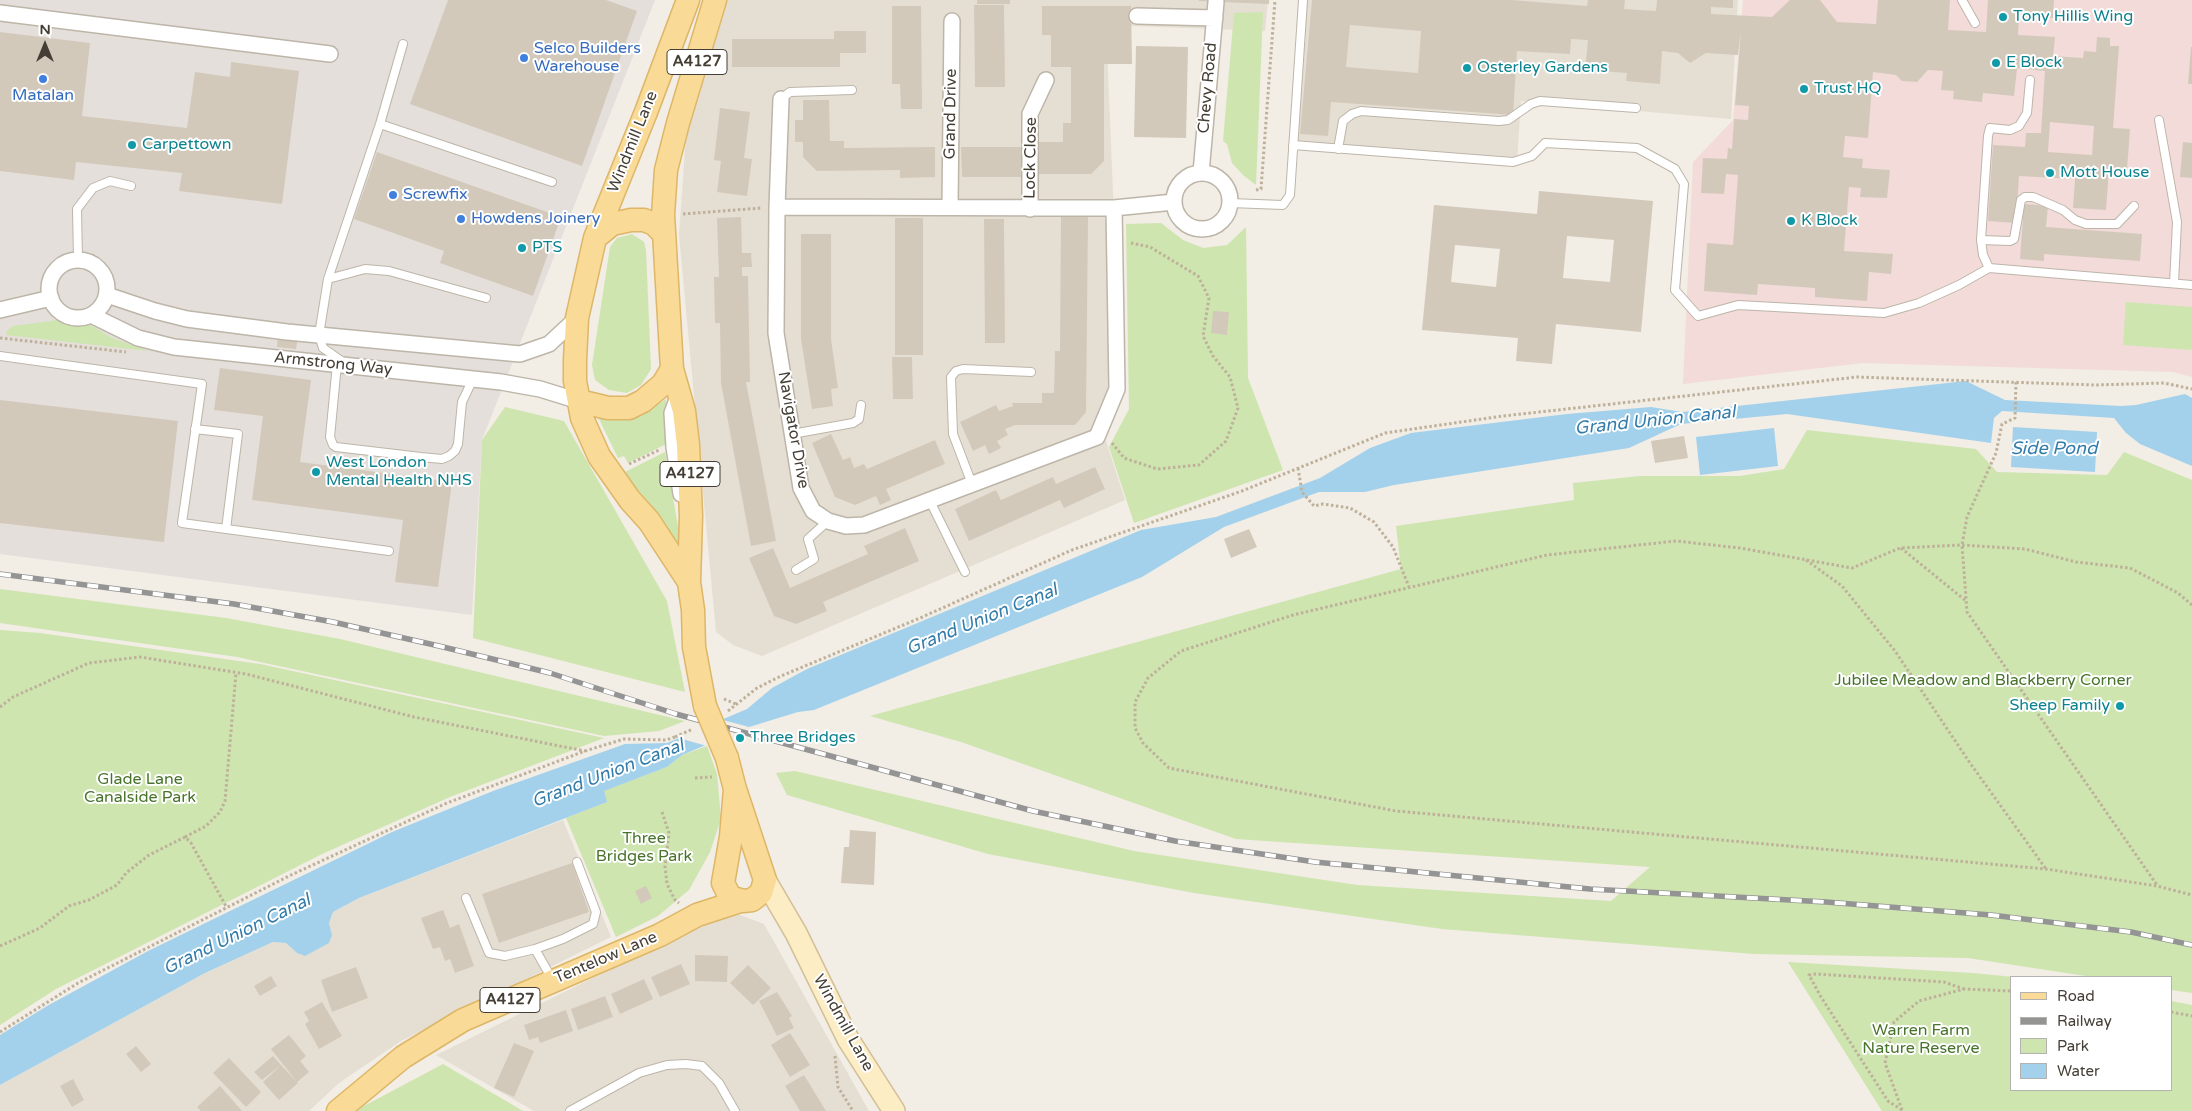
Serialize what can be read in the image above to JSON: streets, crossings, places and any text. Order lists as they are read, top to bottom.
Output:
{
  "streets": {
    "main road": ["A4127", "Windmill Lane", "Tentelow Lane"],
    "street": [
      "Chevy Road",
      "Grand Drive",
      "Lock Close",
      "Armstrong Way",
      "Navigator Drive"
    ]
  },
  "crossings": [
    ["A4127", "Windmill Lane"],
    ["A4127", "Tentelow Lane"],
    ["Windmill Lane", "Armstrong Way"],
    ["Windmill Lane", "Tentelow Lane"]
  ],
  "water": ["Grand Union Canal", "Side Pond"],
  "parks": [
    "Jubilee Meadow and Blackberry Corner",
    "Glade Lane Canalside Park",
    "Three Bridges Park",
    "Warren Farm Nature Reserve"
  ],
  "places": [
    "Tony Hillis Wing",
    "Selco Builders Warehouse",
    "E Block",
    "Osterley Gardens",
    "Matalan",
    "Trust HQ",
    "Carpettown",
    "Mott House",
    "Screwfix",
    "Howdens Joinery",
    "K Block",
    "PTS",
    "West London Mental Health NHS",
    "Sheep Family",
    "Three Bridges"
  ],
  "legend": [
    "Road",
    "Railway",
    "Park",
    "Water"
  ],
  "north": "top"
}
